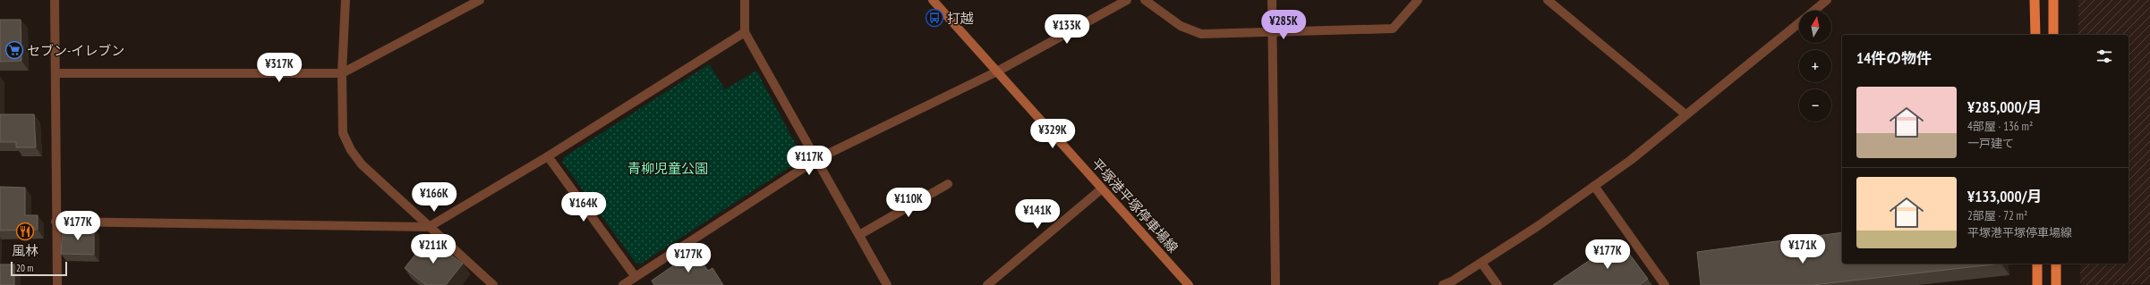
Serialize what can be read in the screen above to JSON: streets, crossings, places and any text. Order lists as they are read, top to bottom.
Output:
{
  "streets": {
    "main road": ["平塚港平塚停車場線"]
  },
  "parks": ["青柳児童公園"],
  "places": {
    "bus stop": ["打越"],
    "supermarket": ["セブン-イレブン"],
    "restaurant": ["風林"]
  },
  "scale_bar": "20 m",
  "north": "top",
  "page": {
    "price": [
      "¥285K",
      "¥133K",
      "¥317K",
      "¥329K",
      "¥117K",
      "¥166K",
      "¥110K",
      "¥164K",
      "¥141K",
      "¥177K",
      "¥211K",
      "¥171K",
      "¥177K",
      "¥177K"
    ],
    "map_buttons": ["+", "−"],
    "heading": "14件の物件",
    "list": [
      {
        "name": "¥285,000/月",
        "note": "4部屋 · 136 m² · 一戸建て"
      },
      {
        "name": "¥133,000/月",
        "note": "2部屋 · 72 m² · 平塚港平塚停車場線"
      }
    ],
    "scale": "20 m"
  }
}
